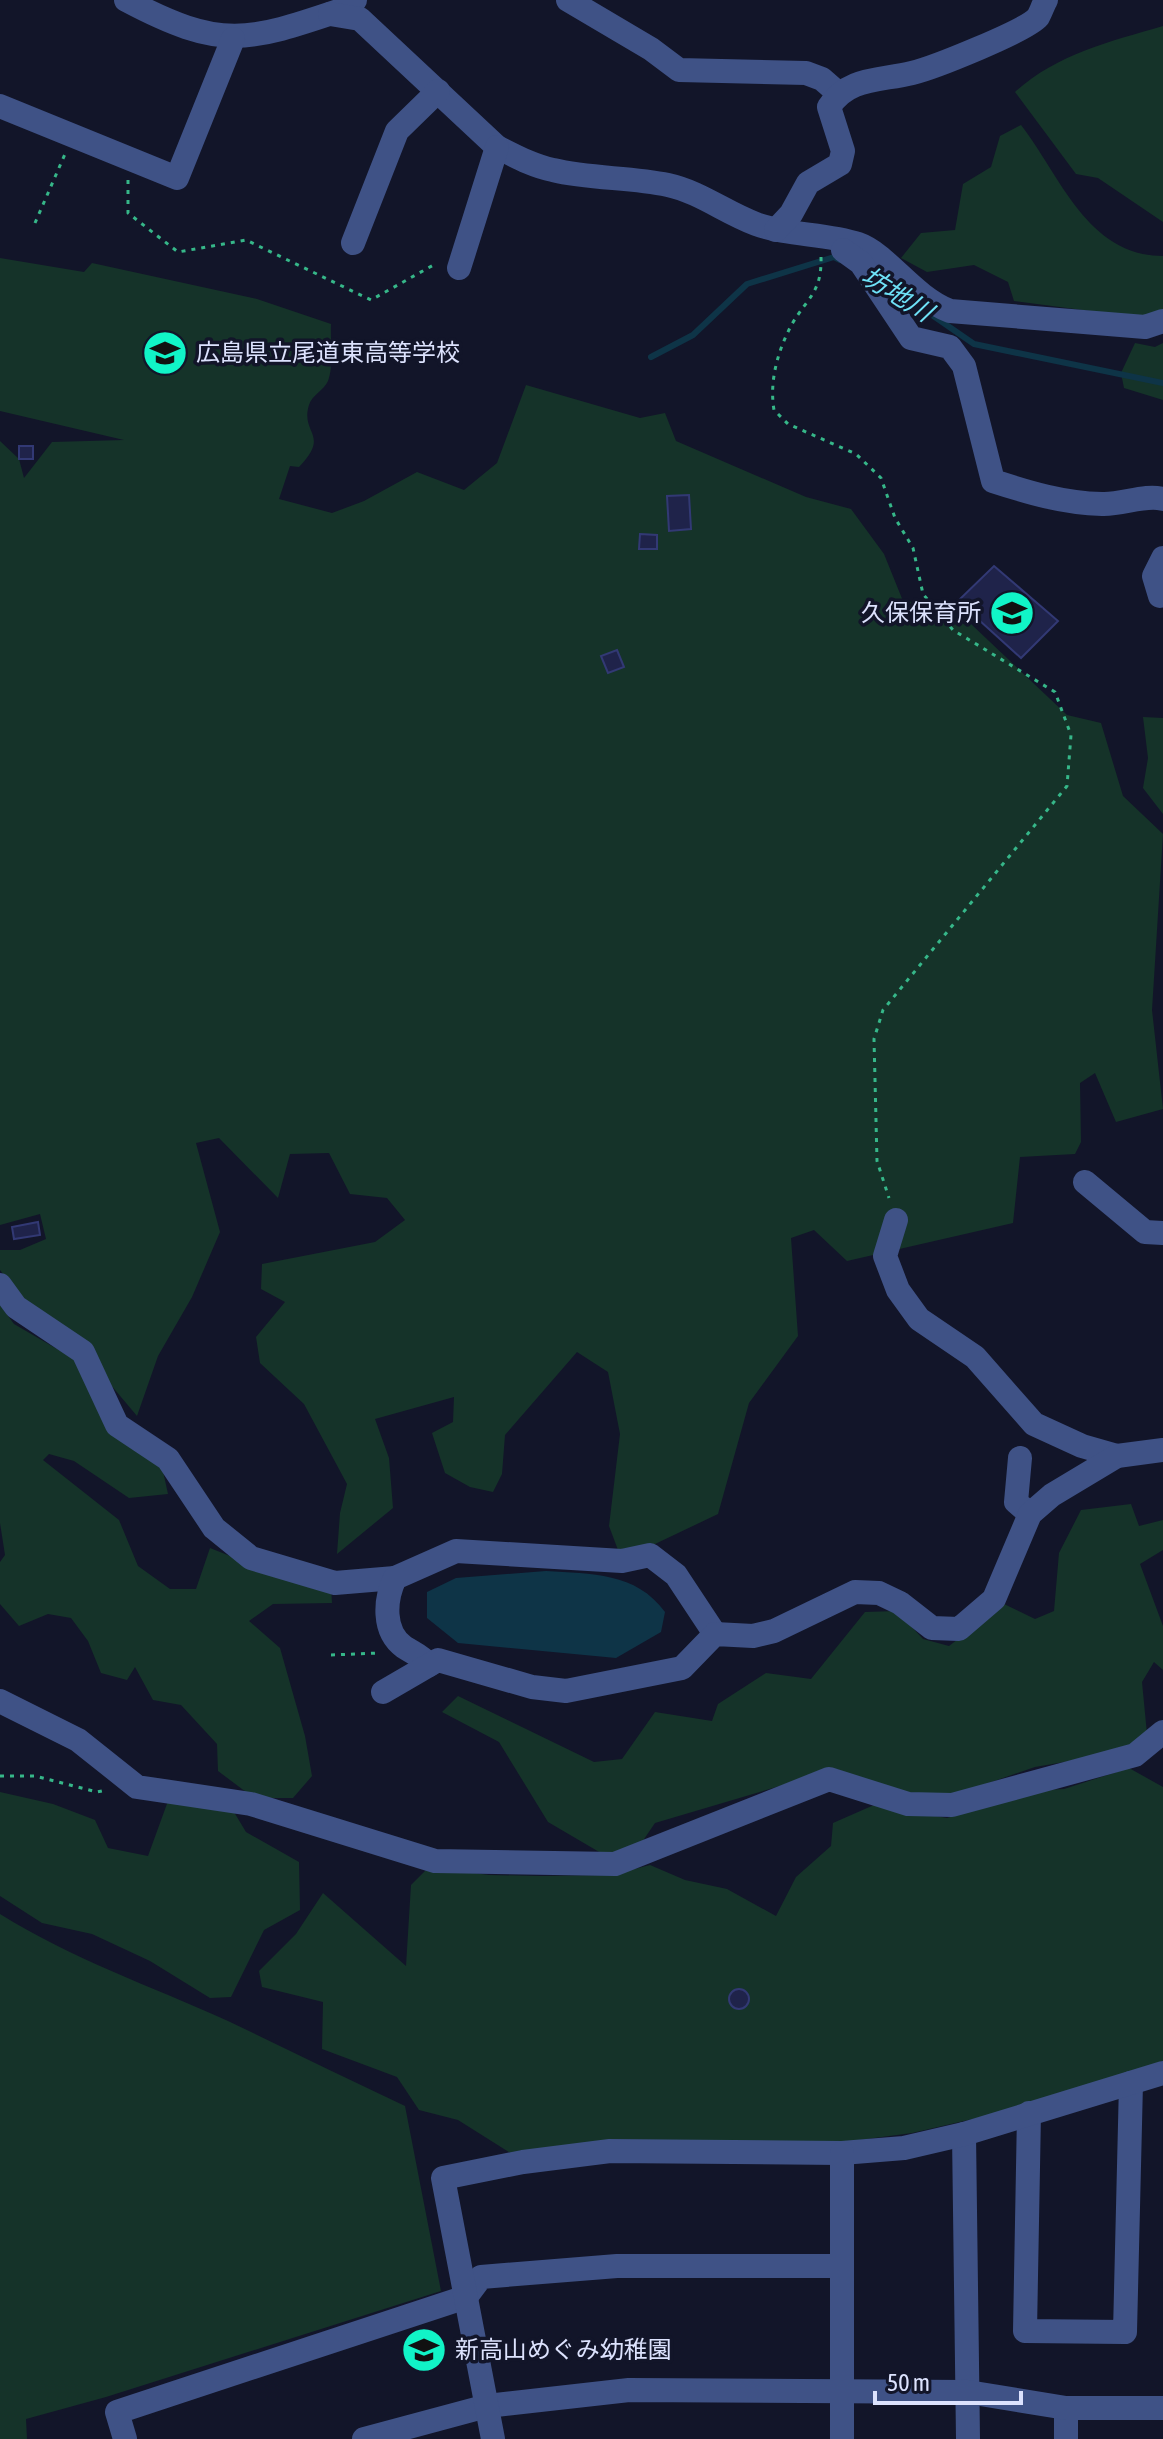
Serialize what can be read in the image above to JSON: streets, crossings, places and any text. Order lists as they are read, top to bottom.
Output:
{
  "water": ["坊地川"],
  "places": {
    "school or university": ["広島県立尾道東高等学校", "久保保育所", "新高山めぐみ幼稚園"]
  },
  "scale_bar": "50 m"
}
